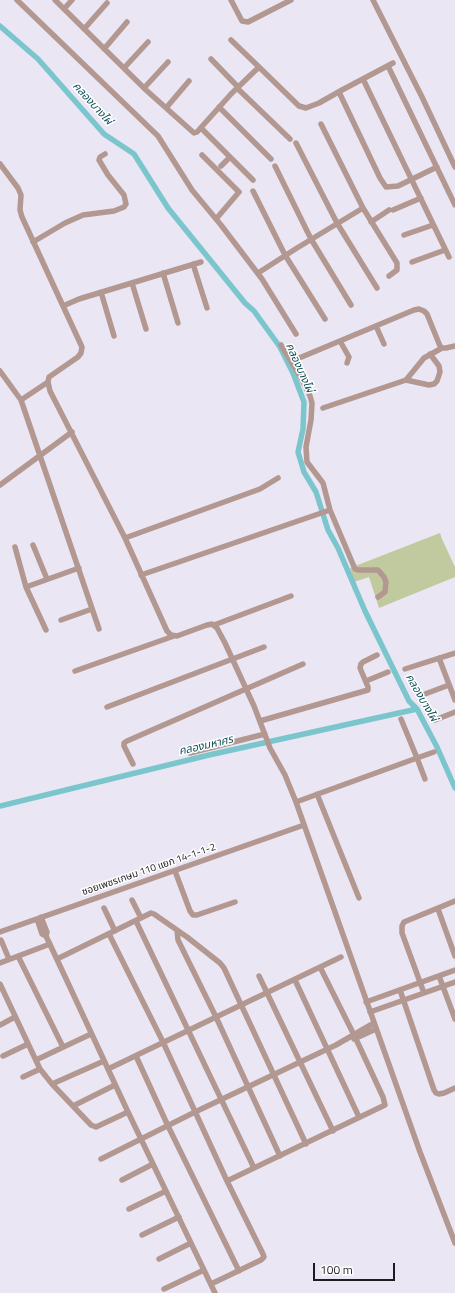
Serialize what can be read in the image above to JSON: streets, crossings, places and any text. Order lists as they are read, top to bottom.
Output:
{
  "streets": {
    "street": ["ซอยเพชรเกษม 110 แยก 14-1-1-2"]
  },
  "water": ["คลองบางไผ่", "คลองมหาศร"],
  "scale_bar": "100 m"
}
